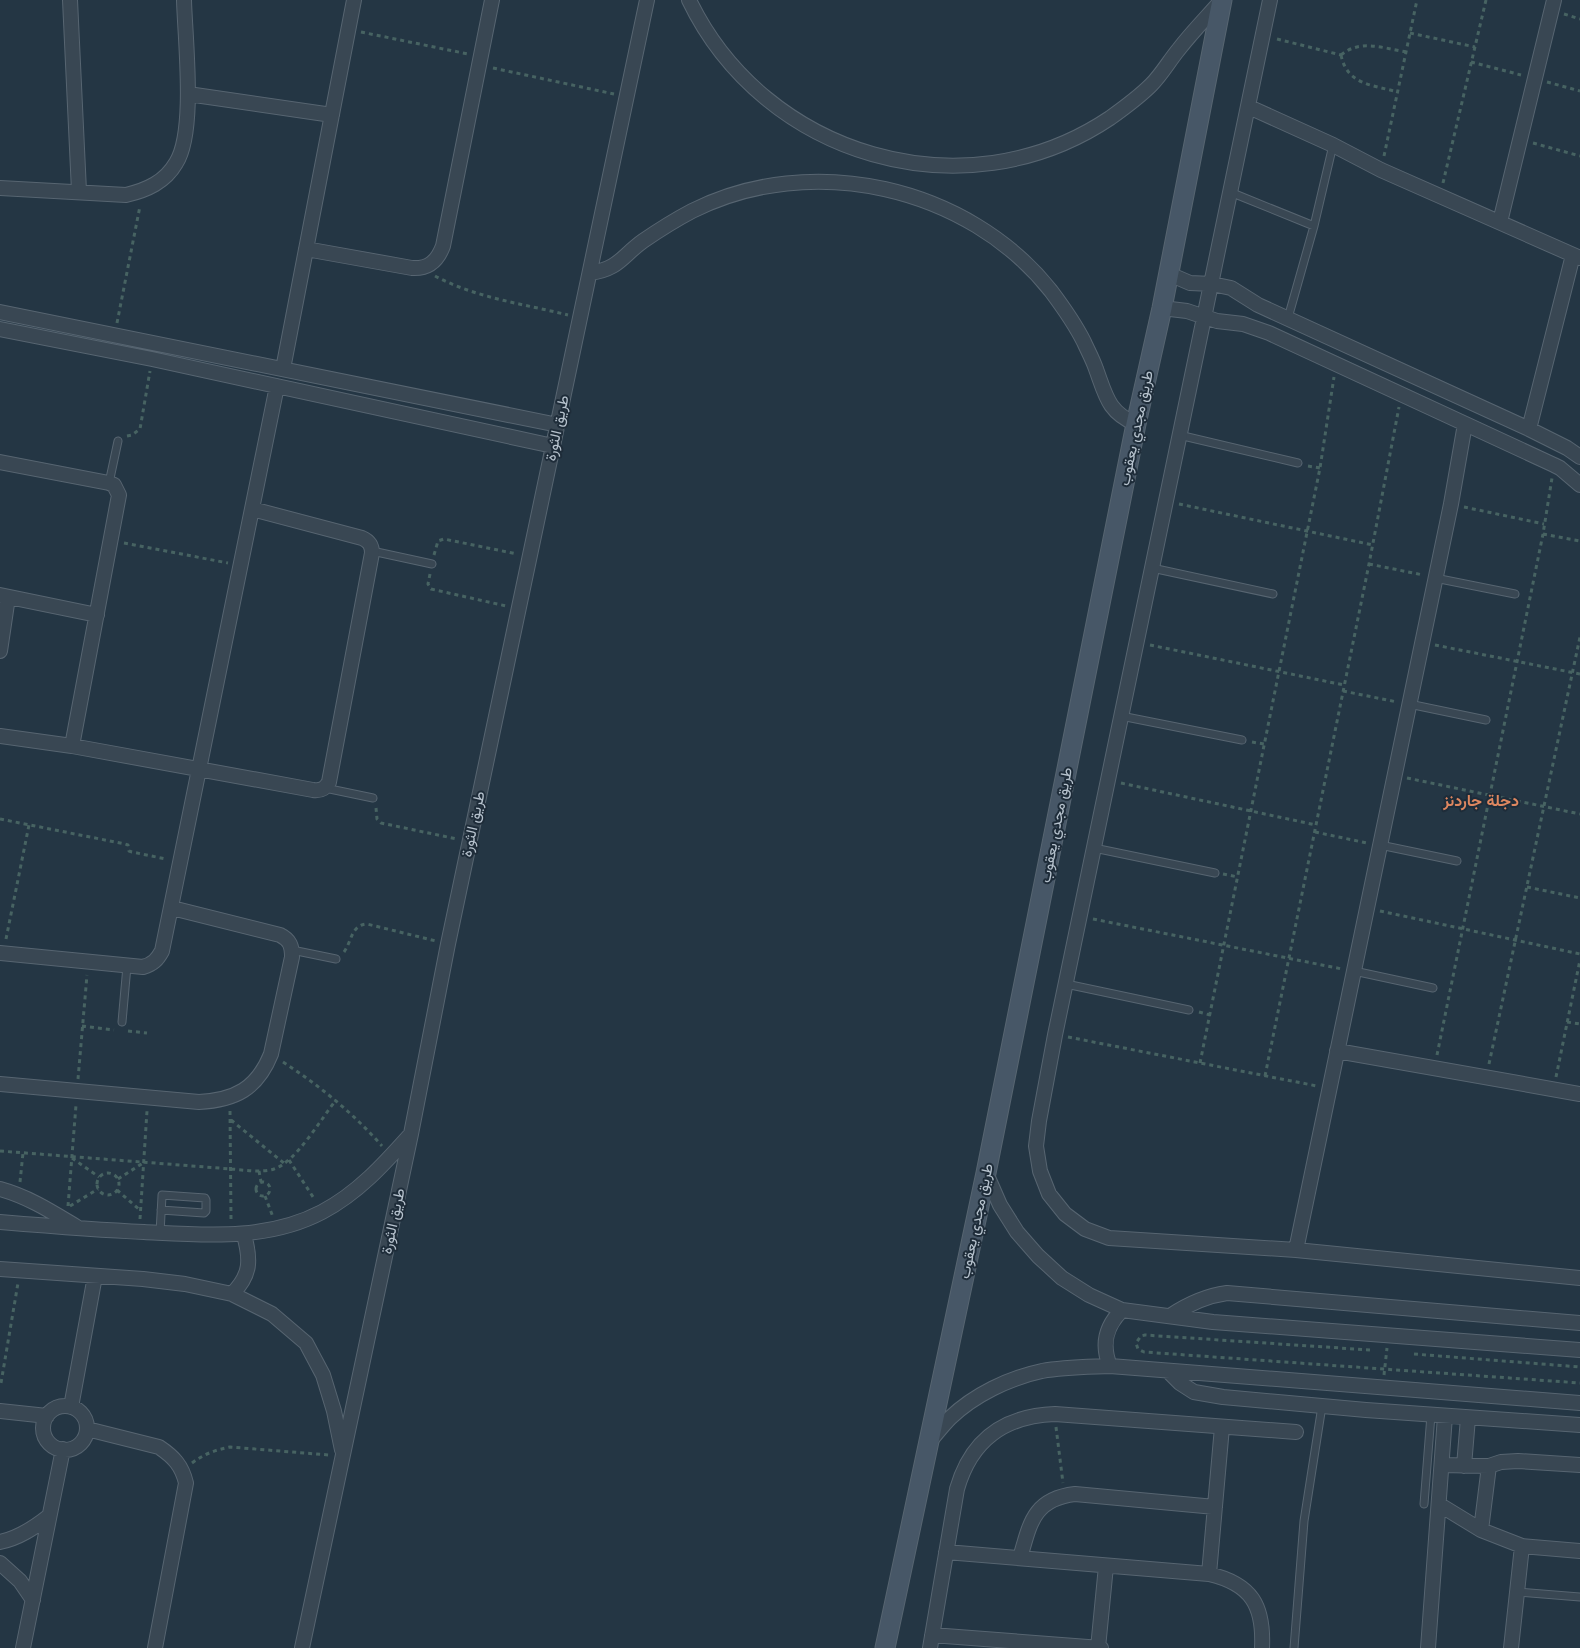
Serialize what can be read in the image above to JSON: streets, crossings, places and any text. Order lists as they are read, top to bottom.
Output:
{
  "streets": {
    "street": ["طريق الثورة", "طريق مجدي يعقوب"]
  },
  "districts": ["دجلة جاردنز"]
}
